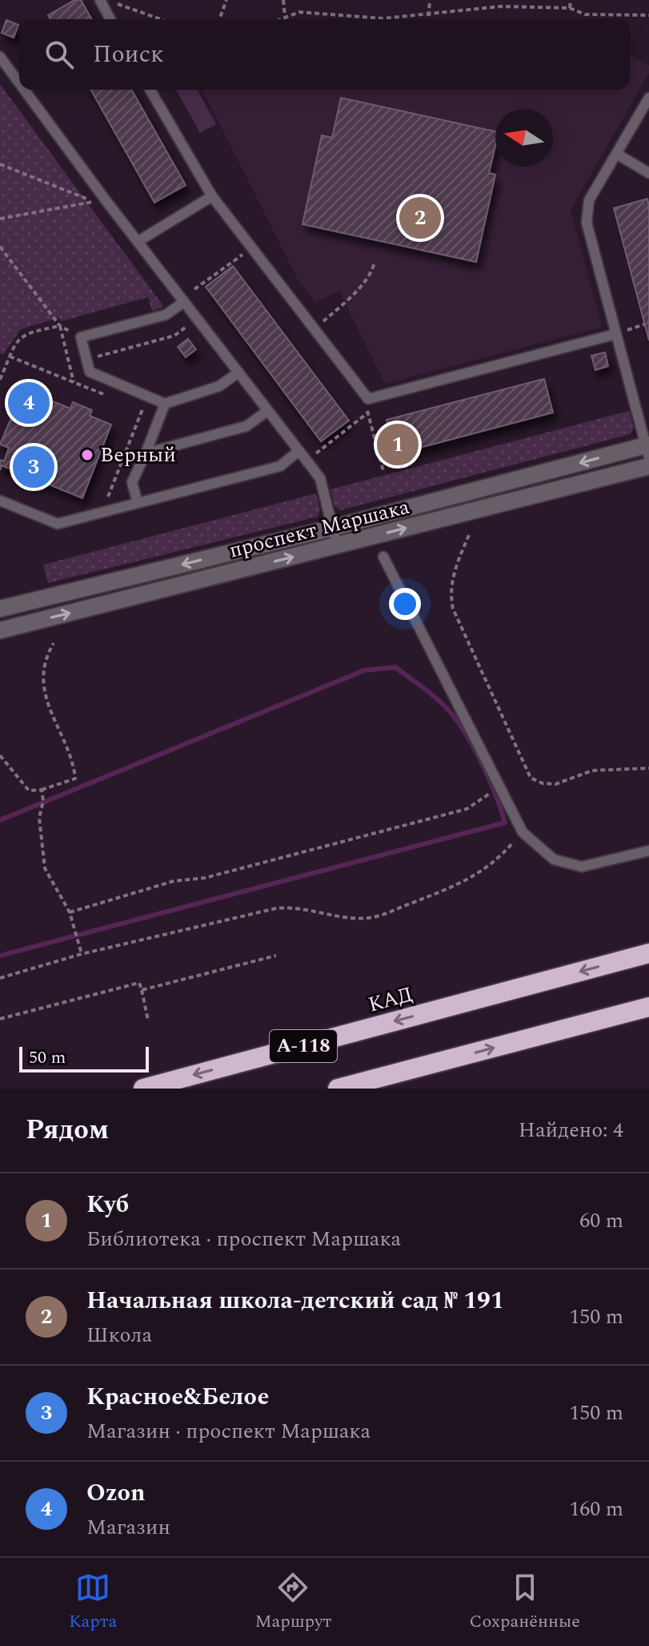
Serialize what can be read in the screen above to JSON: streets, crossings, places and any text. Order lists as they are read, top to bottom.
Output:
{
  "streets": {
    "highway": ["КАД", "А-118"],
    "street": ["проспект Маршака"]
  },
  "places": ["Верный"],
  "scale_bar": "50 m",
  "north": "left",
  "page": {
    "search": "Поиск",
    "pins": [
      "2",
      "4",
      "1",
      "3"
    ],
    "scale": "50 m",
    "heading": ["Рядом", "Найдено: 4"],
    "list": [
      {
        "mark": "1",
        "name": "Куб",
        "note": "Библиотека · проспект Маршака",
        "value": "60 m"
      },
      {
        "mark": "2",
        "name": "Начальная школа-детский сад № 191",
        "note": "Школа",
        "value": "150 m"
      },
      {
        "mark": "3",
        "name": "Красное&Белое",
        "note": "Магазин · проспект Маршака",
        "value": "150 m"
      },
      {
        "mark": "4",
        "name": "Ozon",
        "note": "Магазин",
        "value": "160 m"
      }
    ],
    "nav": ["Карта", "Маршрут", "Сохранённые"]
  }
}
